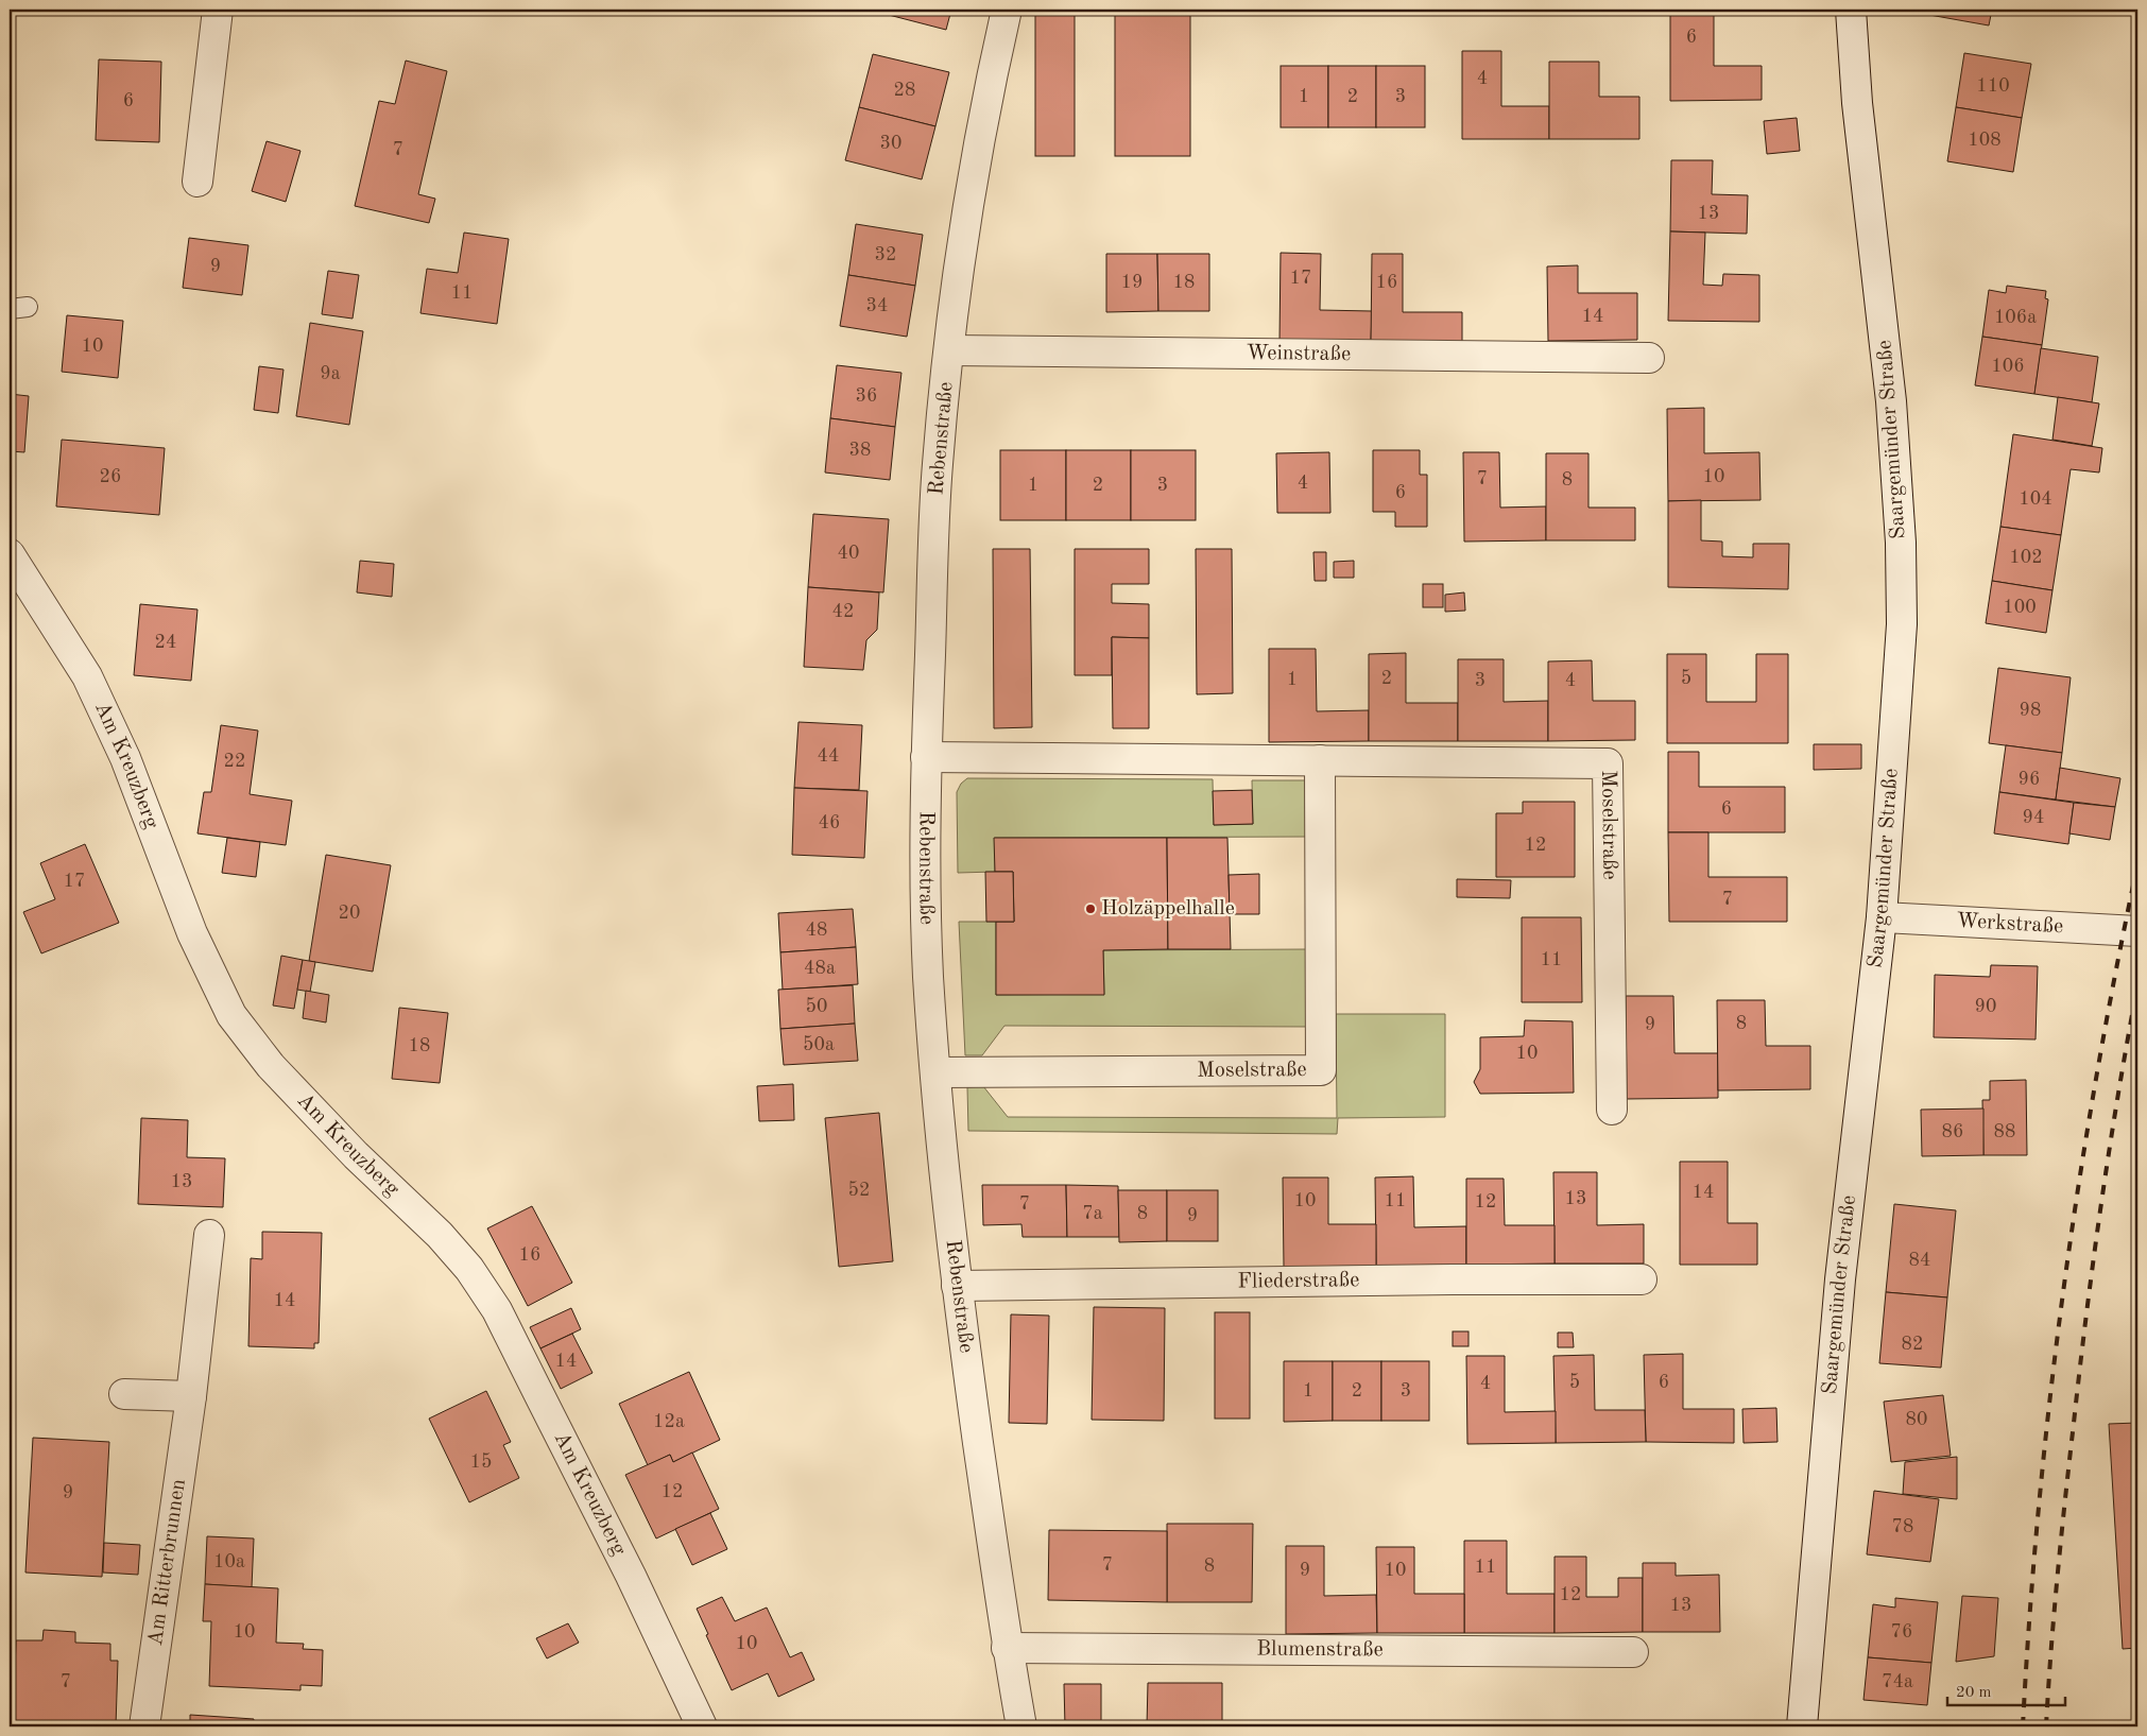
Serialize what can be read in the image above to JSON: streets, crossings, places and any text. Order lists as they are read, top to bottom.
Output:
{
  "streets": {
    "street": [
      "Weinstraße",
      "Rebenstraße",
      "Saargemünder Straße",
      "Am Kreuzberg",
      "Moselstraße",
      "Werkstraße",
      "Fliederstraße",
      "Am Ritterbrunnen",
      "Blumenstraße"
    ]
  },
  "crossings": [
    ["Weinstraße", "Rebenstraße"],
    ["Rebenstraße", "Moselstraße"],
    ["Rebenstraße", "Fliederstraße"],
    ["Rebenstraße", "Blumenstraße"],
    ["Saargemünder Straße", "Werkstraße"]
  ],
  "places": ["Holzäppelhalle"],
  "house_numbers": [
    "6",
    "4",
    "110",
    "28",
    "1",
    "2",
    "3",
    "6",
    "108",
    "30",
    "7",
    "13",
    "32",
    "9",
    "17",
    "19",
    "18",
    "16",
    "11",
    "34",
    "14",
    "106a",
    "10",
    "106",
    "9a",
    "36",
    "38",
    "26",
    "10",
    "7",
    "8",
    "4",
    "1",
    "2",
    "3",
    "6",
    "104",
    "40",
    "102",
    "100",
    "42",
    "24",
    "2",
    "5",
    "1",
    "3",
    "4",
    "98",
    "44",
    "22",
    "96",
    "6",
    "94",
    "46",
    "12",
    "17",
    "7",
    "20",
    "48",
    "11",
    "48a",
    "50",
    "90",
    "8",
    "9",
    "50a",
    "18",
    "10",
    "86",
    "88",
    "13",
    "52",
    "14",
    "13",
    "10",
    "11",
    "12",
    "7",
    "7a",
    "8",
    "9",
    "16",
    "84",
    "14",
    "82",
    "14",
    "5",
    "6",
    "4",
    "1",
    "2",
    "3",
    "80",
    "12a",
    "15",
    "12",
    "9",
    "78",
    "10a",
    "7",
    "8",
    "11",
    "9",
    "10",
    "12",
    "13",
    "10",
    "76",
    "10",
    "7",
    "74a"
  ],
  "scale_bar": "20 m"
}
